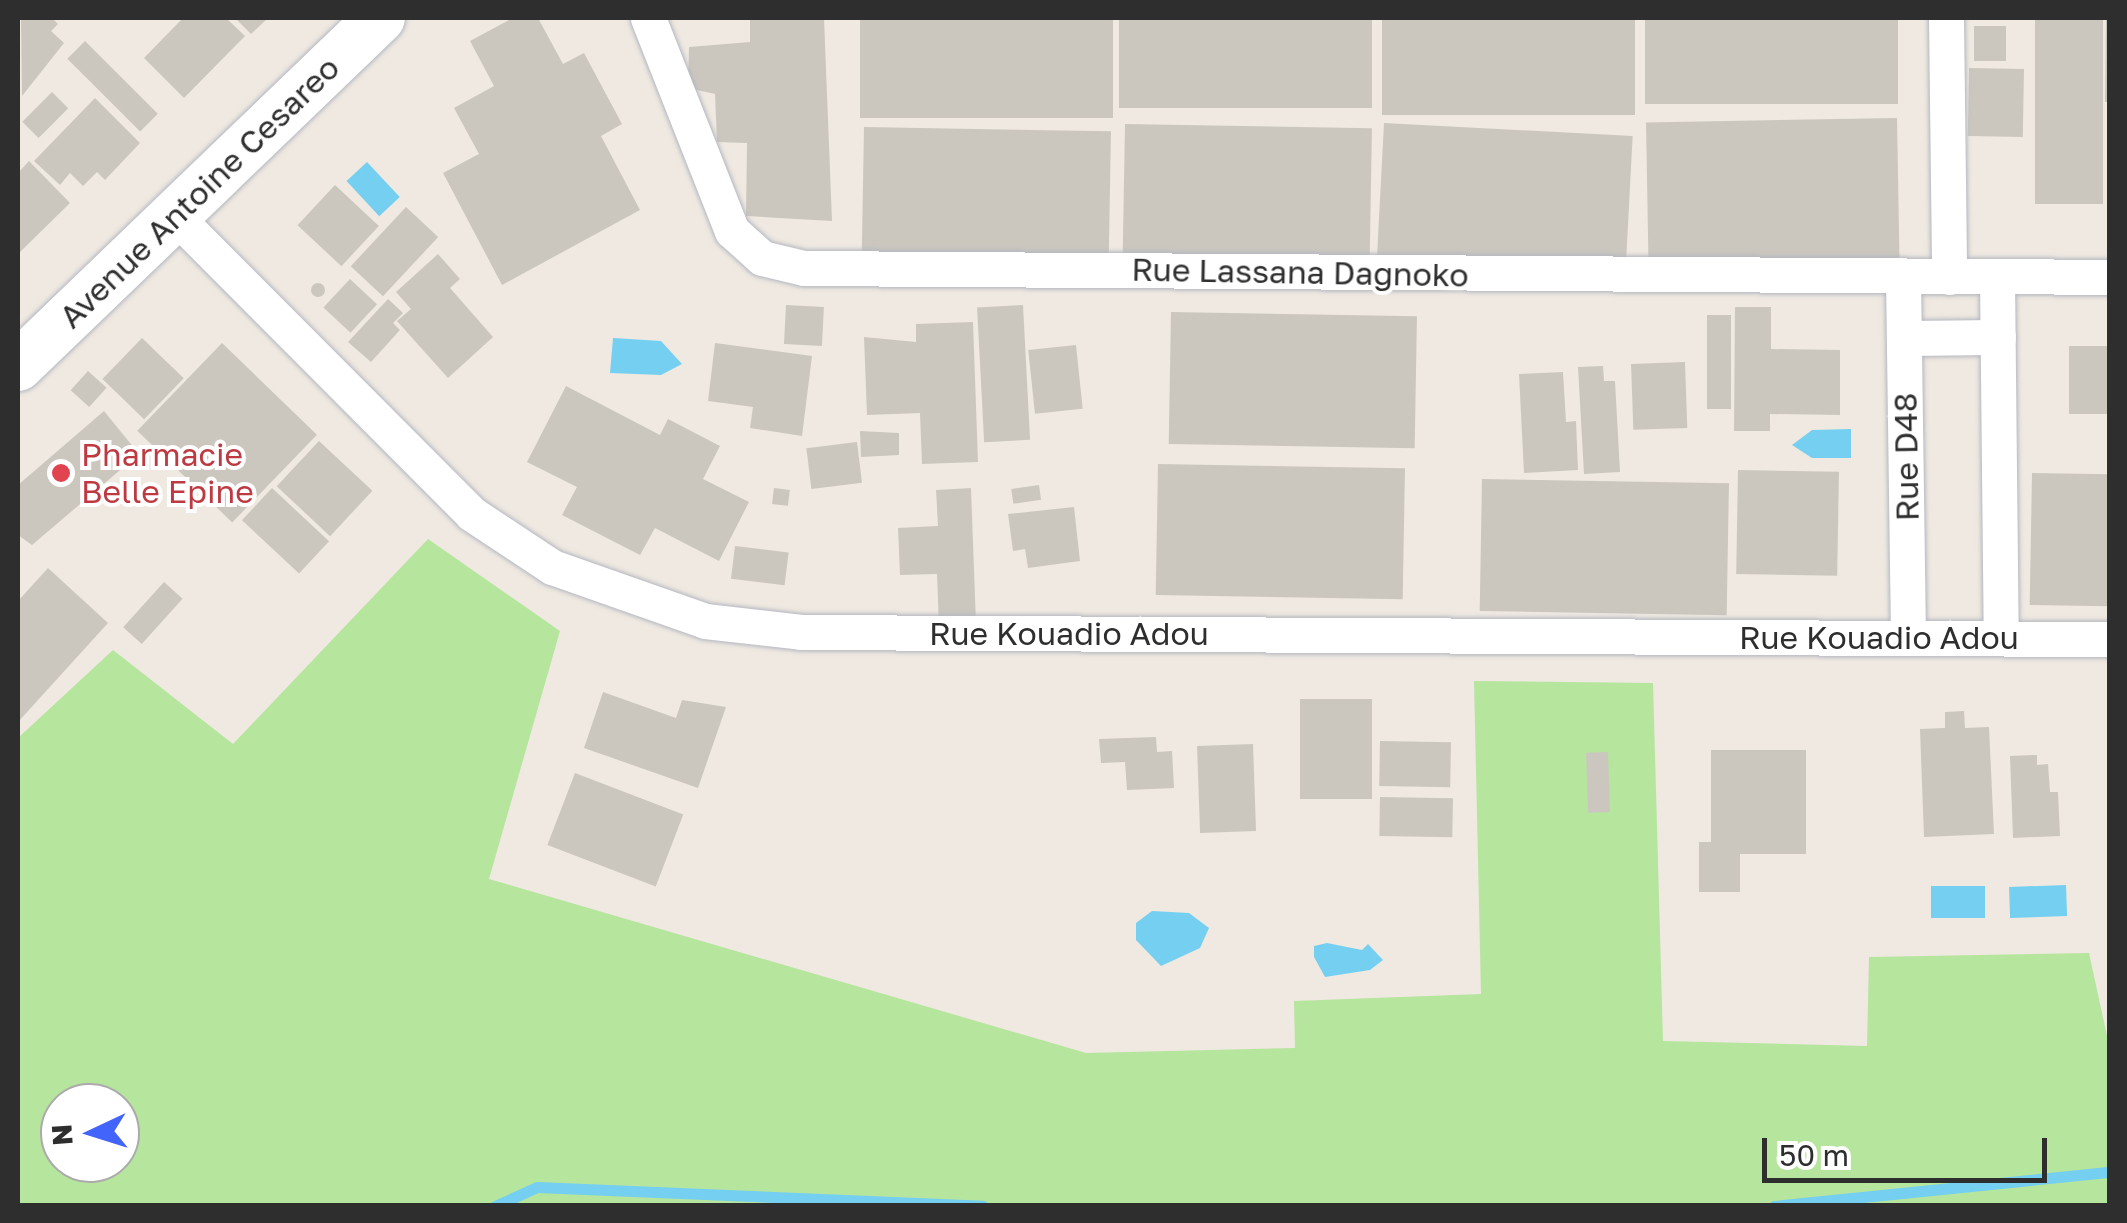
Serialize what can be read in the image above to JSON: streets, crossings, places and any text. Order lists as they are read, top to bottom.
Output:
{
  "streets": {
    "street": [
      "Avenue Antoine Cesareo",
      "Rue Lassana Dagnoko",
      "Rue D48",
      "Rue Kouadio Adou"
    ]
  },
  "crossings": [
    ["Avenue Antoine Cesareo", "Rue Kouadio Adou"],
    ["Rue Lassana Dagnoko", "Rue D48"],
    ["Rue D48", "Rue Kouadio Adou"]
  ],
  "places": ["Pharmacie Belle Epine"],
  "scale_bar": "50 m",
  "north": "left"
}
